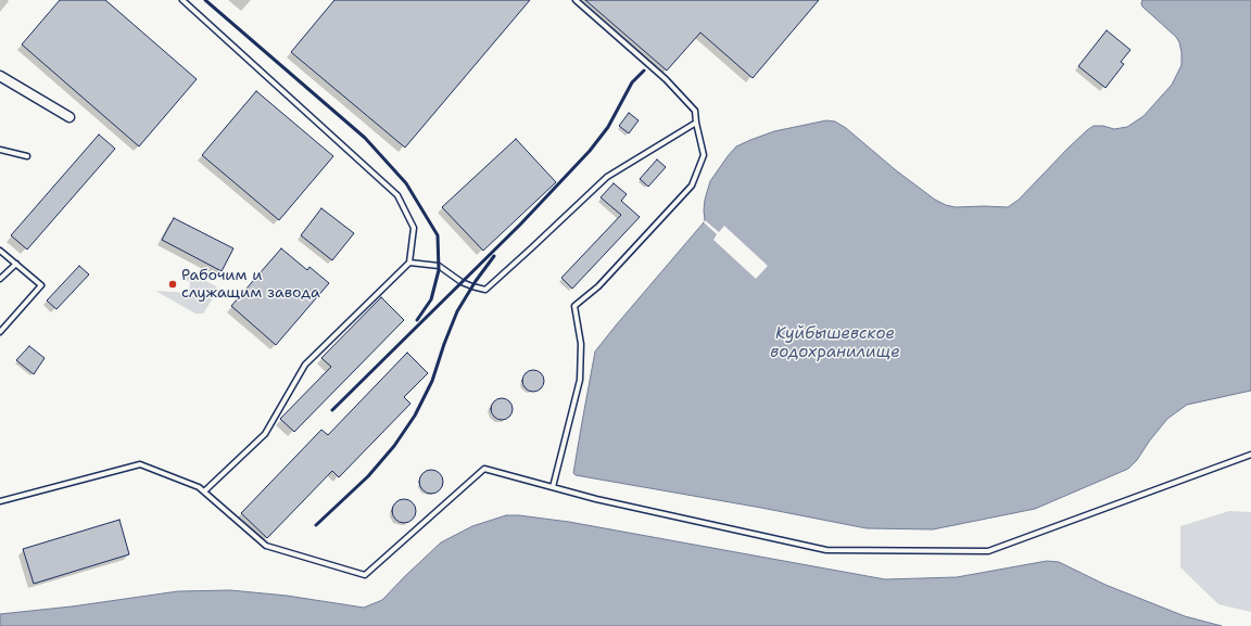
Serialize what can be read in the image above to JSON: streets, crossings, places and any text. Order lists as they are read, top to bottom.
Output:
{
  "water": ["Куйбышевское водохранилище"],
  "places": ["Рабочим и служащим завода"]
}
